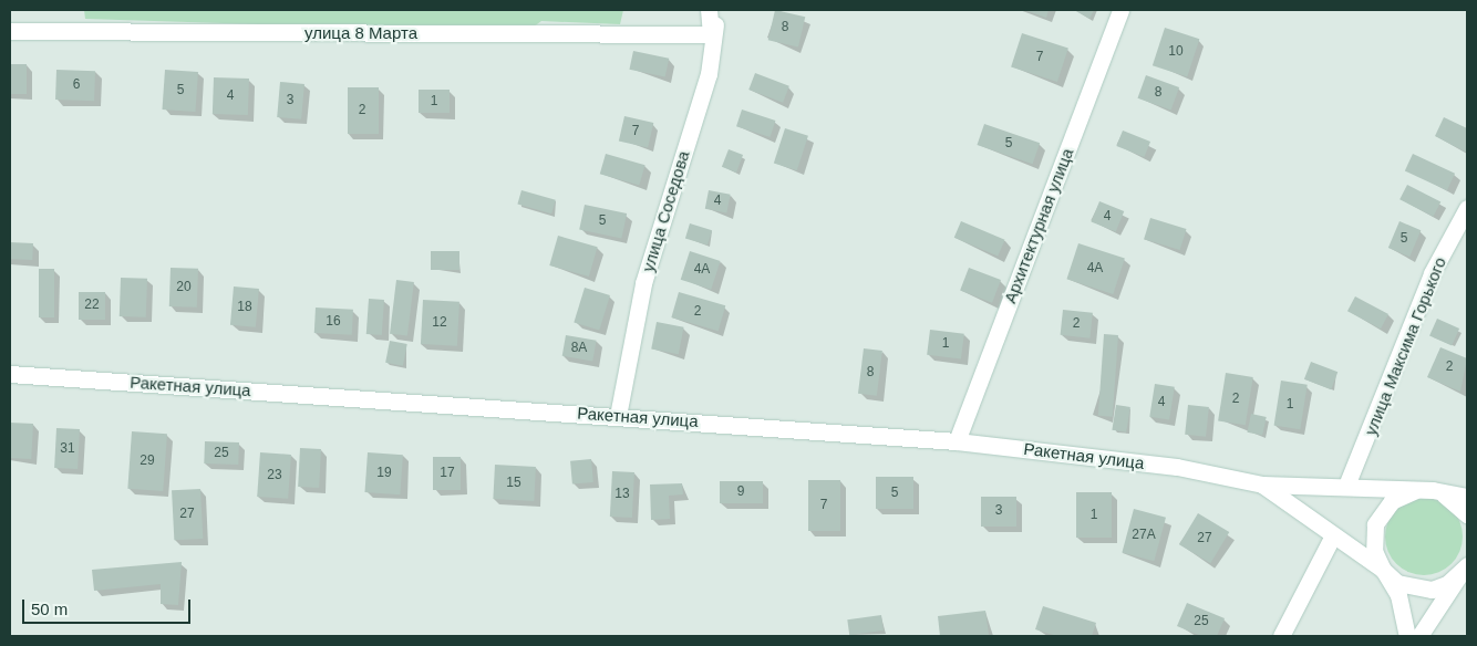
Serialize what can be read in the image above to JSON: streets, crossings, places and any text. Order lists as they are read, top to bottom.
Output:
{
  "streets": {
    "street": [
      "улица 8 Марта",
      "улица Соседова",
      "Архитектурная улица",
      "улица Максима Горького",
      "Ракетная улица"
    ]
  },
  "crossings": [
    ["улица 8 Марта", "улица Соседова"],
    ["улица Соседова", "Ракетная улица"],
    ["Архитектурная улица", "Ракетная улица"],
    ["улица Максима Горького", "Ракетная улица"]
  ],
  "house_numbers": [
    "8",
    "10",
    "7",
    "6",
    "5",
    "8",
    "4",
    "3",
    "1",
    "2",
    "7",
    "5",
    "4",
    "4",
    "5",
    "5",
    "4А",
    "4А",
    "20",
    "22",
    "18",
    "2",
    "16",
    "12",
    "2",
    "1",
    "8А",
    "2",
    "8",
    "2",
    "4",
    "1",
    "31",
    "25",
    "29",
    "19",
    "17",
    "23",
    "15",
    "9",
    "5",
    "13",
    "7",
    "3",
    "27",
    "1",
    "27А",
    "27",
    "25"
  ],
  "scale_bar": "50 m"
}
